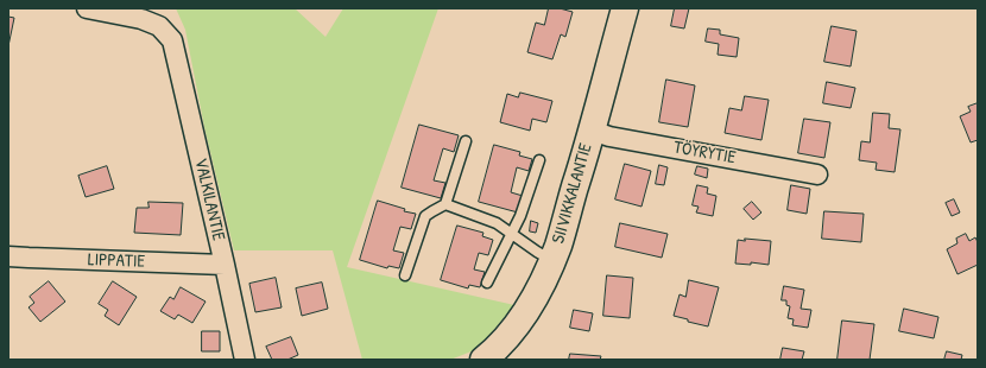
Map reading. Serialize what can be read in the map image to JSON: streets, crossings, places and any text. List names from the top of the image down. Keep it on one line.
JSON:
{"streets":{"main road":["SIIVIKKALANTIE"],"street":["TÖYRYTIE","VALKILANTIE","LIPPATIE"]},"crossings":[["TÖYRYTIE","SIIVIKKALANTIE"],["VALKILANTIE","LIPPATIE"]]}
